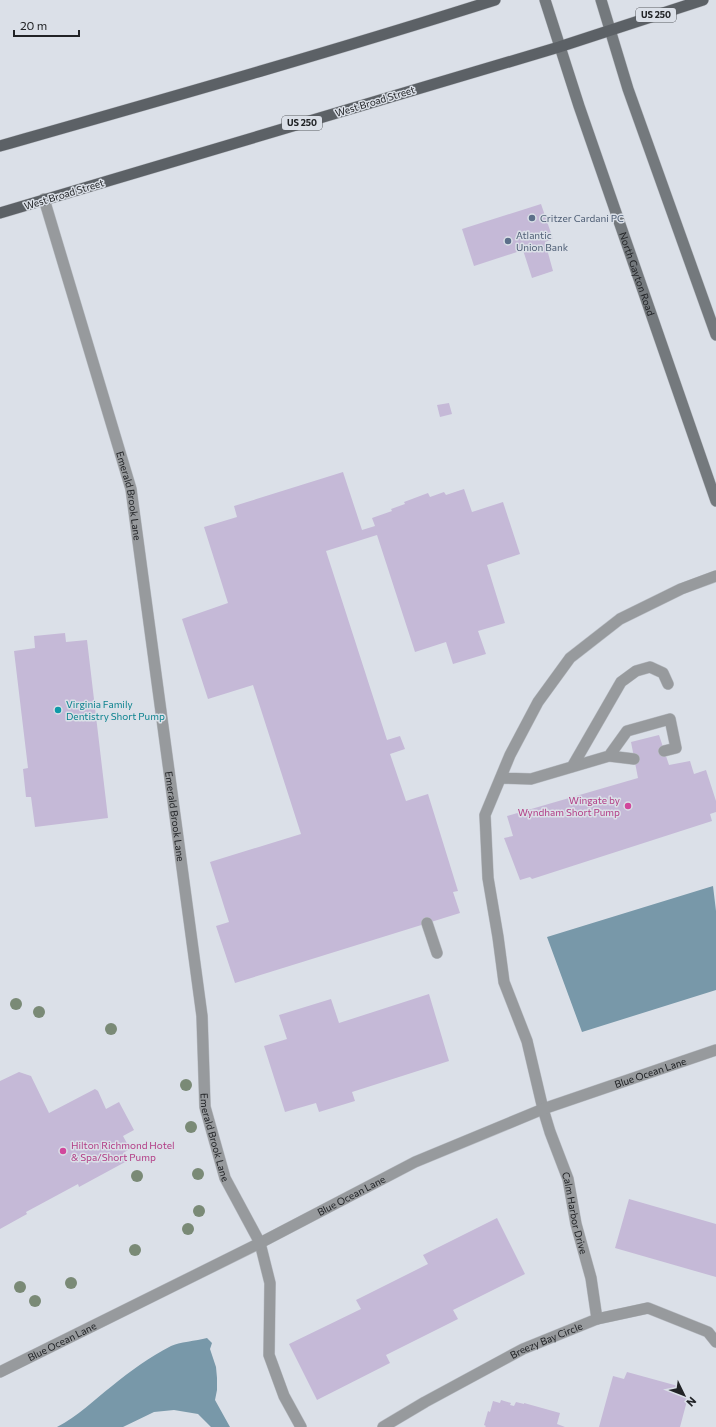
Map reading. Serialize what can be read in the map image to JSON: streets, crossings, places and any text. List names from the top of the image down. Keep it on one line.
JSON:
{"streets":{"main road":["US 250","West Broad Street","North Gayton Road"],"street":["Emerald Brook Lane","Blue Ocean Lane","Calm Harbor Drive","Breezy Bay Circle"]},"crossings":[["West Broad Street","North Gayton Road"],["West Broad Street","Emerald Brook Lane"],["Emerald Brook Lane","Blue Ocean Lane"],["Blue Ocean Lane","Calm Harbor Drive"],["Calm Harbor Drive","Breezy Bay Circle"]],"places":["Critzer Cardani PC","Atlantic Union Bank","Virginia Family Dentistry Short Pump","Wingate by Wyndham Short Pump","Hilton Richmond Hotel & Spa/Short Pump"],"scale_bar":"20 m","north":"bottom right"}
